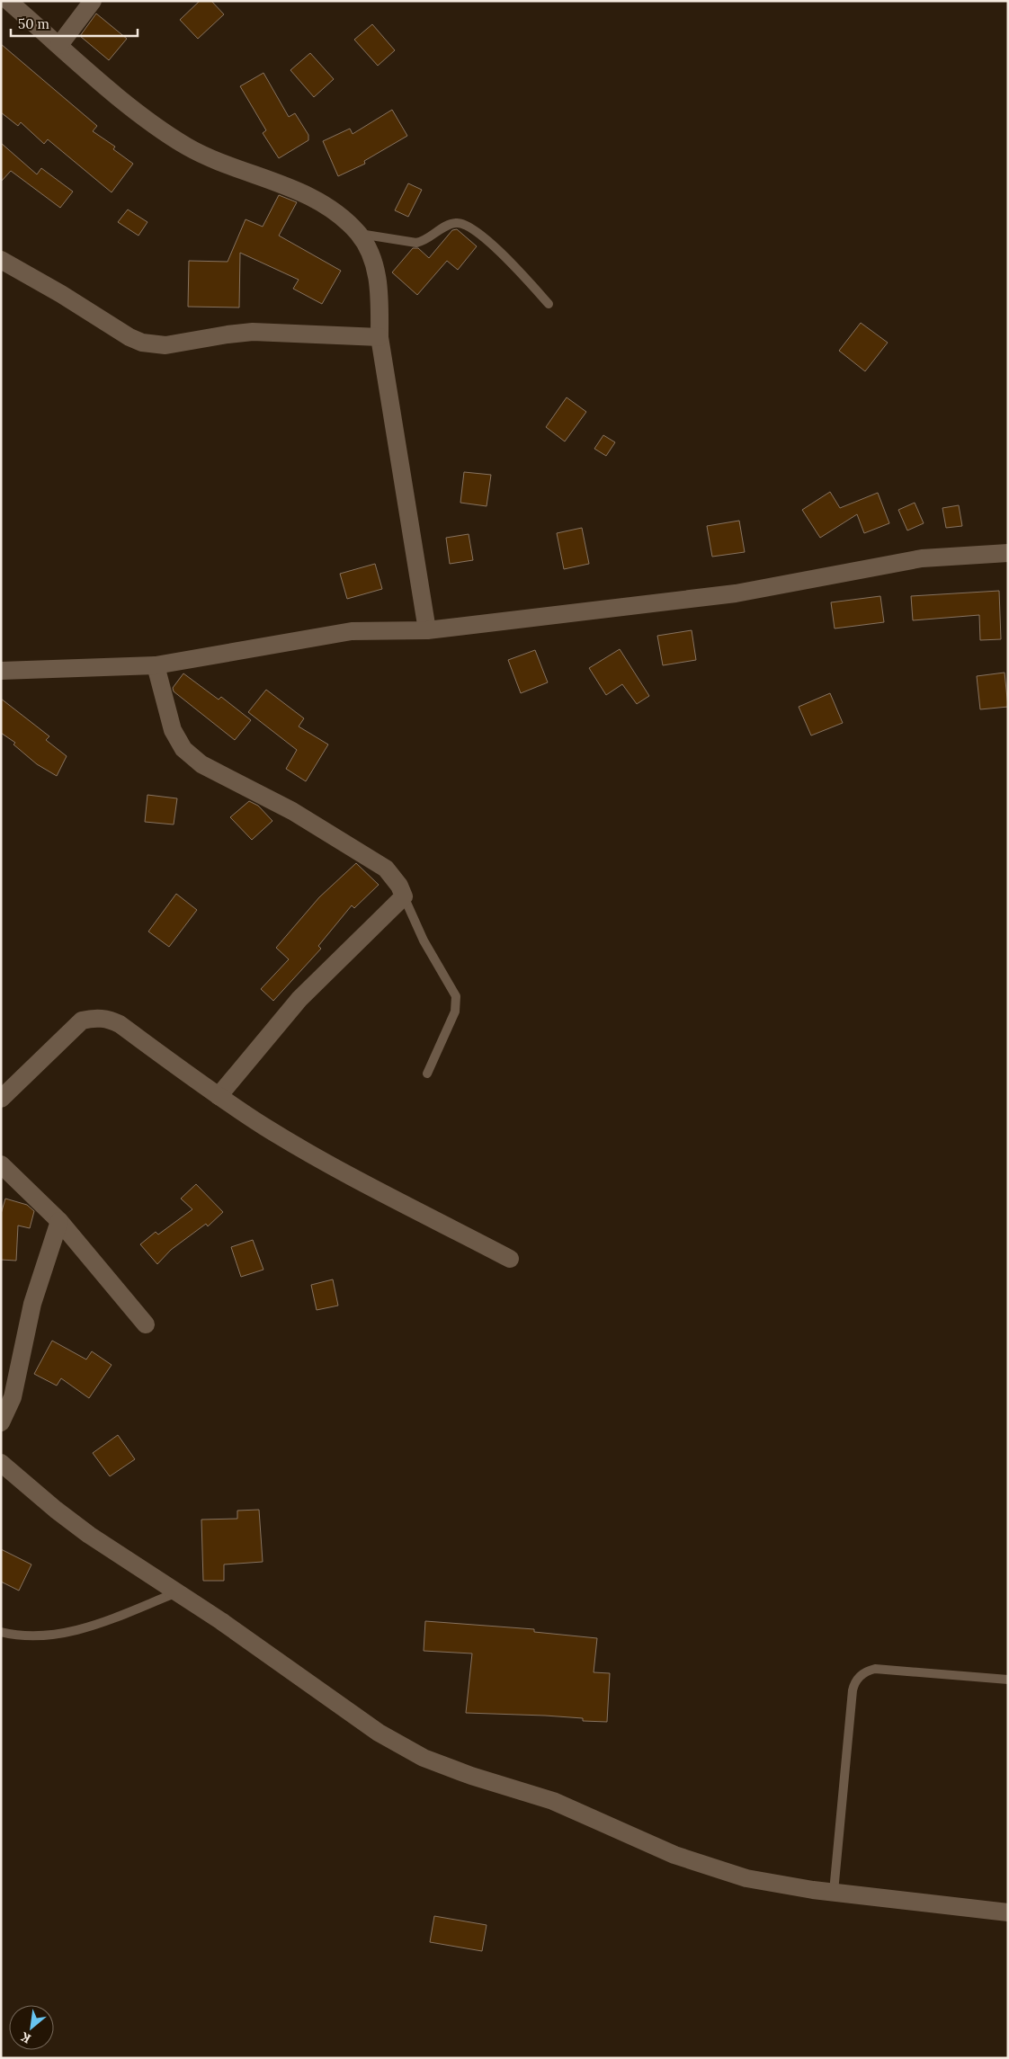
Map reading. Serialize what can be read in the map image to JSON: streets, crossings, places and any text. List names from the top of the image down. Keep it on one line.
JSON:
{"scale_bar":"50 m","north":"bottom left"}
